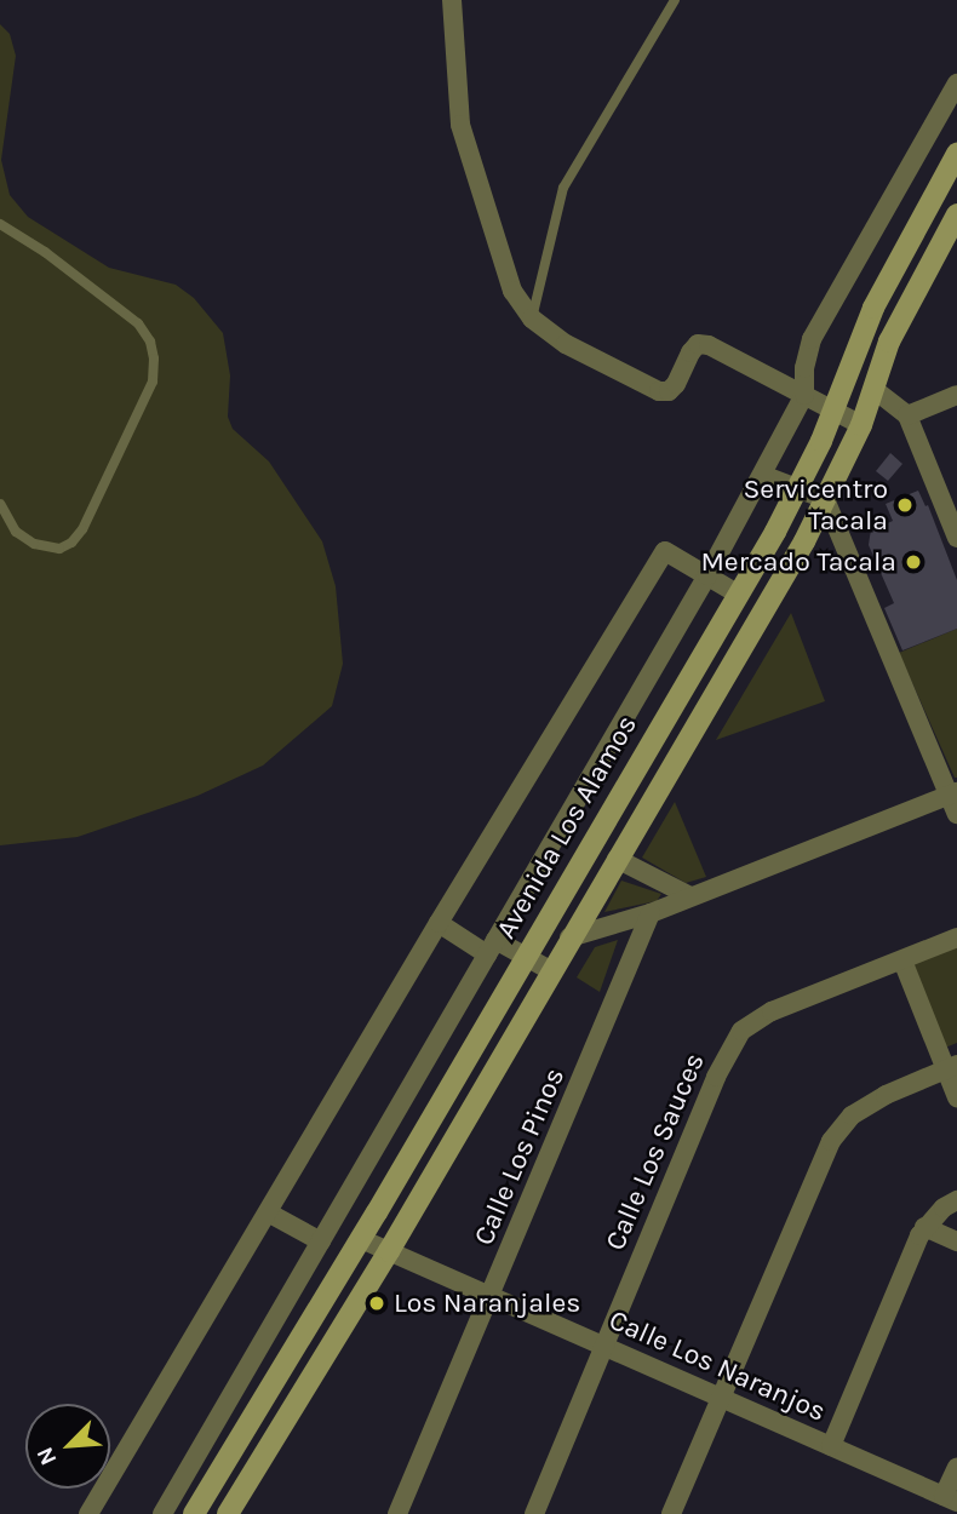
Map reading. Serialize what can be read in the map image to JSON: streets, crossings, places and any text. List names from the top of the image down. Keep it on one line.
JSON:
{"streets":{"main road":["Avenida Los Alamos"],"street":["Calle Los Sauces","Calle Los Pinos","Calle Los Naranjos"]},"crossings":[["Avenida Los Alamos","Calle Los Naranjos"],["Calle Los Sauces","Calle Los Naranjos"],["Calle Los Pinos","Calle Los Naranjos"]],"places":["Servicentro Tacala","Mercado Tacala","Los Naranjales"],"north":"bottom left"}
